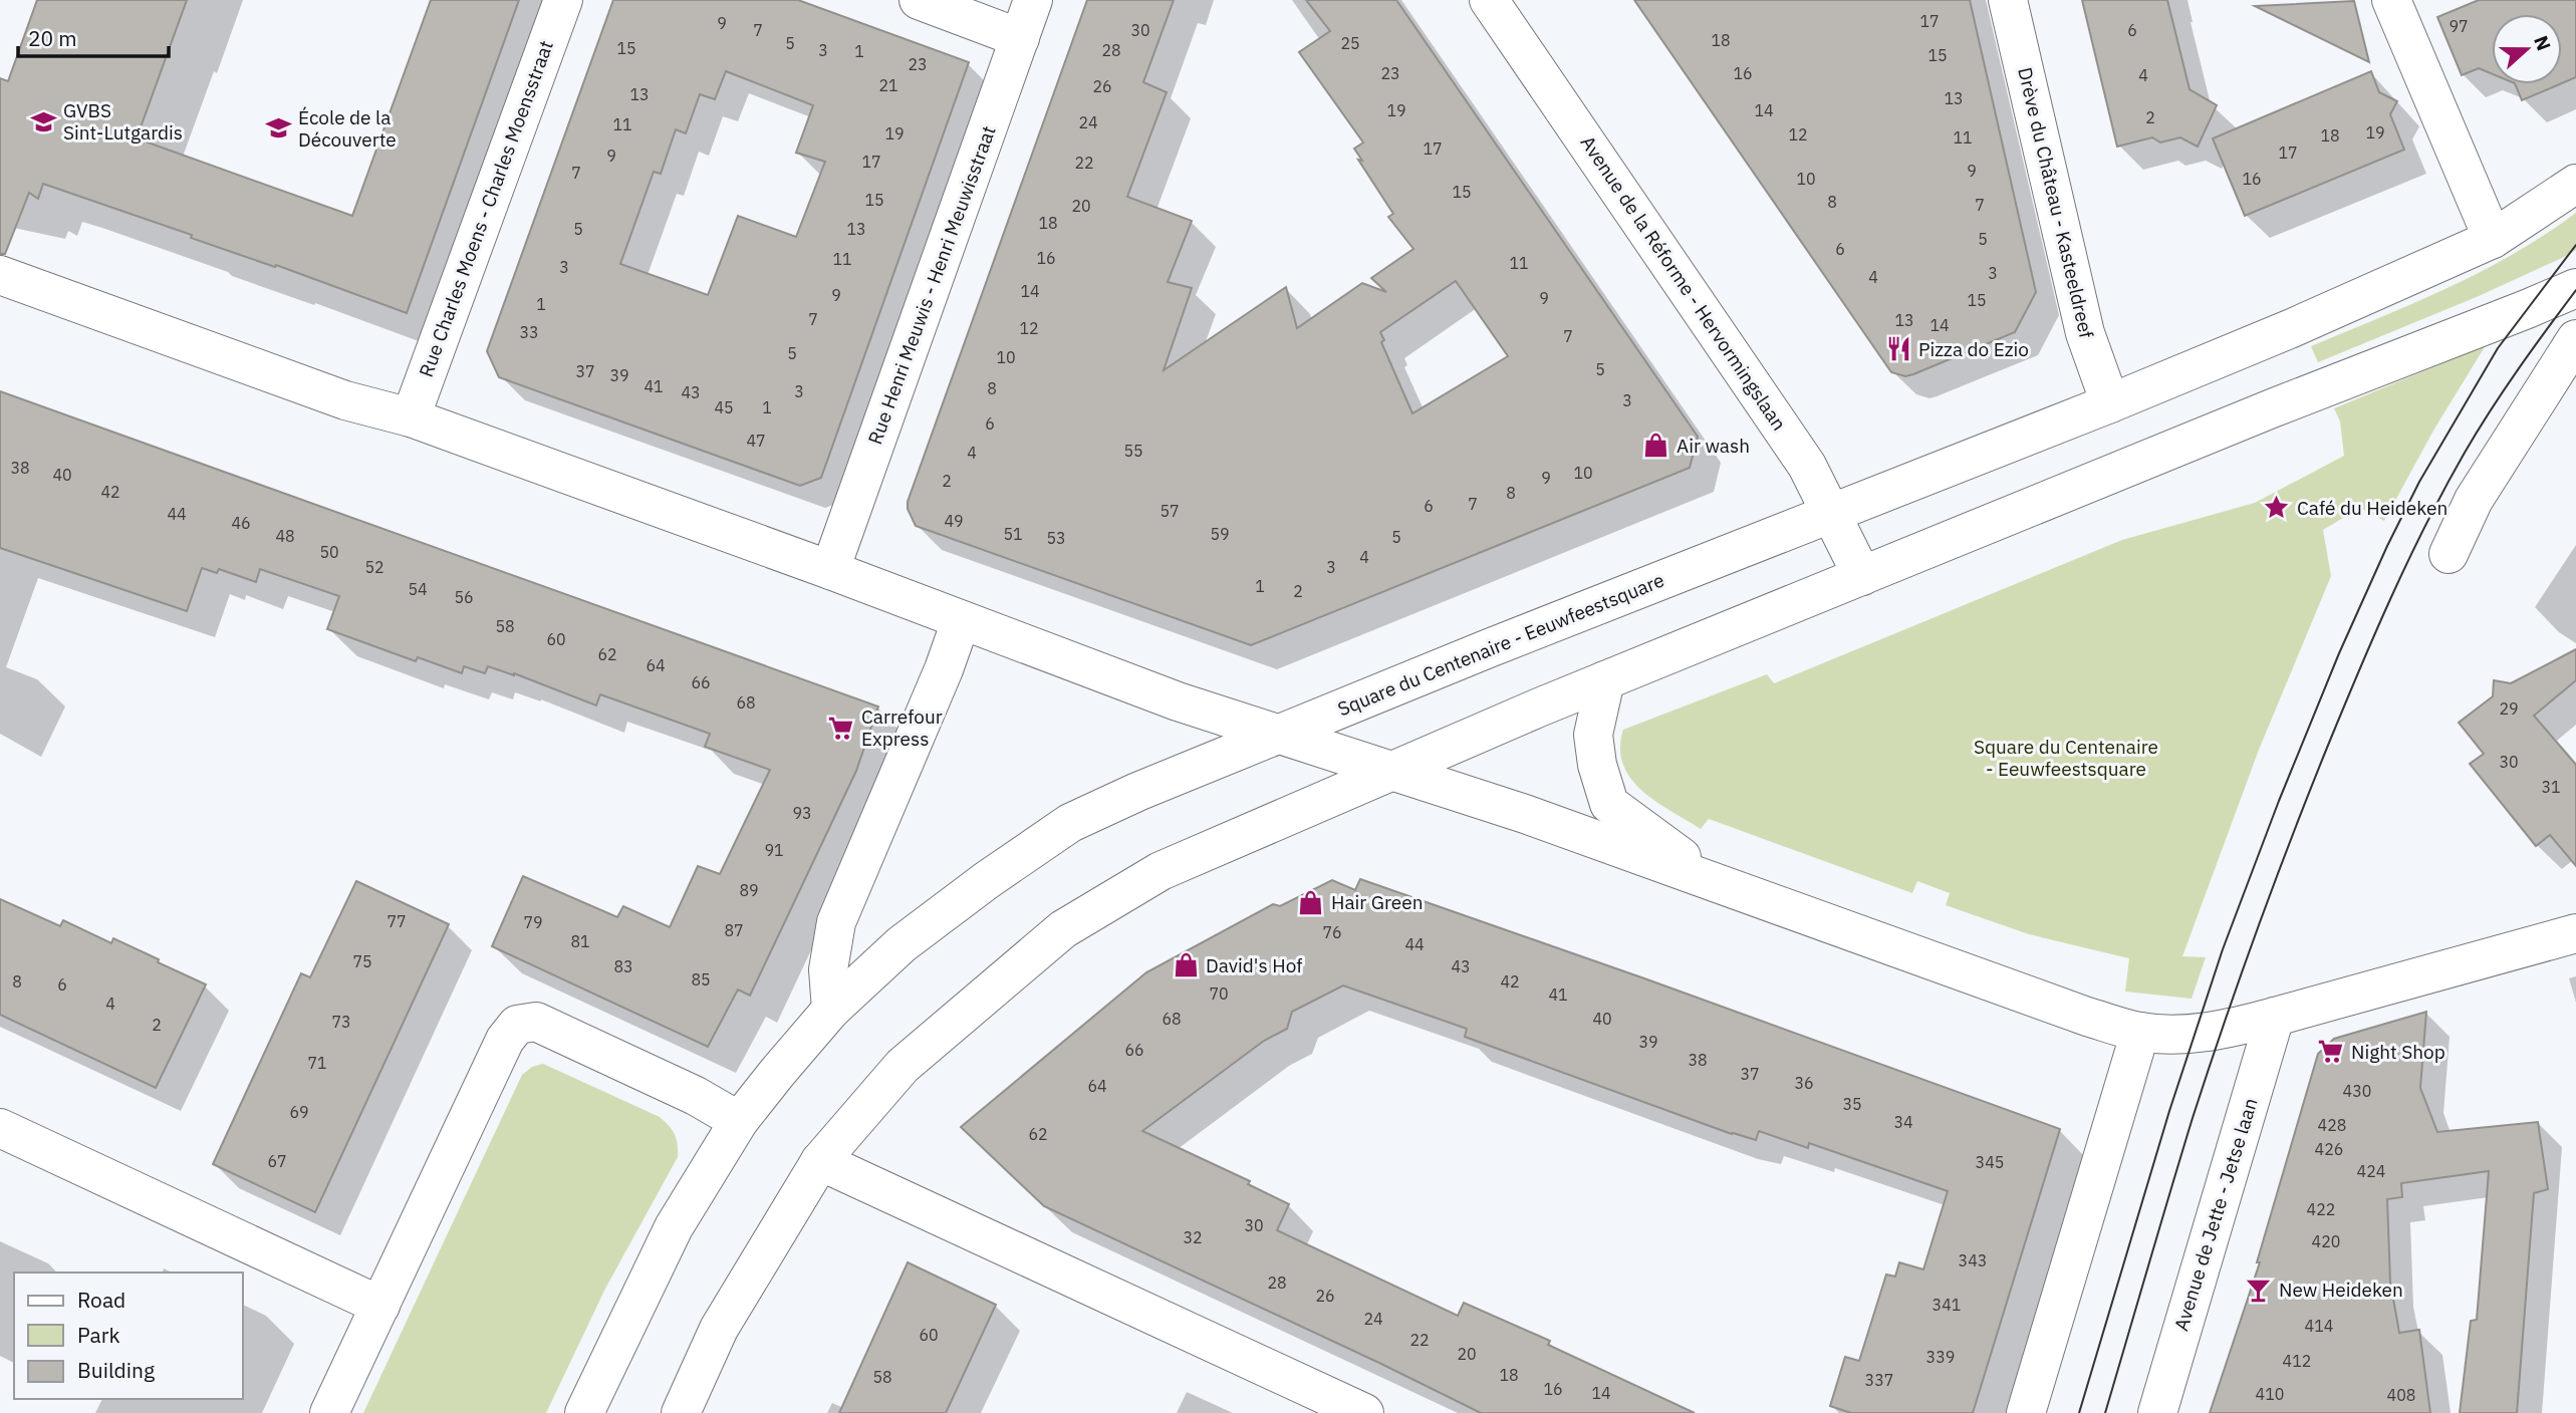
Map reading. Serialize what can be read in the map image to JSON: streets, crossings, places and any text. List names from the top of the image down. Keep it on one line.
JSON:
{"streets":{"street":["Drève du Château - Kasteeldreef","Rue Charles Moens - Charles Moensstraat","Avenue de la Réforme - Hervormingslaan","Rue Henri Meuwis - Henri Meuwisstraat","Square du Centenaire - Eeuwfeestsquare","Avenue de Jette - Jetse laan"]},"crossings":[["Drève du Château - Kasteeldreef","Square du Centenaire - Eeuwfeestsquare"],["Avenue de la Réforme - Hervormingslaan","Square du Centenaire - Eeuwfeestsquare"]],"parks":["Square du Centenaire - Eeuwfeestsquare"],"places":{"school or university":["GVBS Sint-Lutgardis","École de la Découverte"],"restaurant":["Pizza do Ezio"],"shop":["Air wash","Hair Green","David's Hof"],"place":["Café du Heideken"],"supermarket":["Carrefour Express","Night Shop"],"bar":["New Heideken"]},"house_numbers":["17","9","97","7","30","6","18","5","25","15","3","28","1","15","23","23","16","4","21","26","13","13","19","14","2","24","11","19","19","12","18","11","17","17","9","17","22","9","7","10","16","15","15","8","7","20","18","5","13","5","6","16","11","11","3","3","4","14","9","9","15","1","7","13","14","12","33","7","5","10","5","37","39","41","8","3","43","3","45","1","6","47","55","4","38","10","40","9","2","42","8","7","6","57","44","49","46","51","59","48","5","53","50","4","52","3","1","54","2","56","58","60","62","64","66","68","29","30","31","93","91","89","77","79","87","76","81","44","75","83","43","85","8","42","6","70","41","4","68","40","73","2","39","66","38","71","37","36","64","430","35","69","34","428","62","426","67","345","424","422","30","32","420","343","28","26","341","24","414","60","22","20","339","412","18","58","337","16","14","410","408"],"legend":["Road","Park","Building"],"scale_bar":"20 m","north":"right"}
